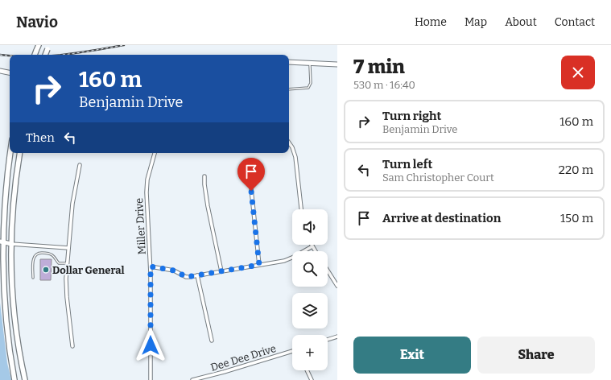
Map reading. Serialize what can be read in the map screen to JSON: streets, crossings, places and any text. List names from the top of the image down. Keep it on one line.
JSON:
{"streets":{"street":["Miller Drive","Dee Dee Drive"]},"places":["Dollar General"],"page":{"header":"Navio","nav":["Home","Map","About","Contact"],"heading":["7 min","530 m · 16:40"],"turn":["160 m","Benjamin Drive"],"list":[{"name":"Turn right","note":"Benjamin Drive","value":"160 m"},{"name":"Turn left","note":"Sam Christopher Court","value":"220 m"},{"name":"Arrive at destination","value":"150 m"}],"then":"Then","map_buttons":"+","buttons":["Exit","Share"]}}
